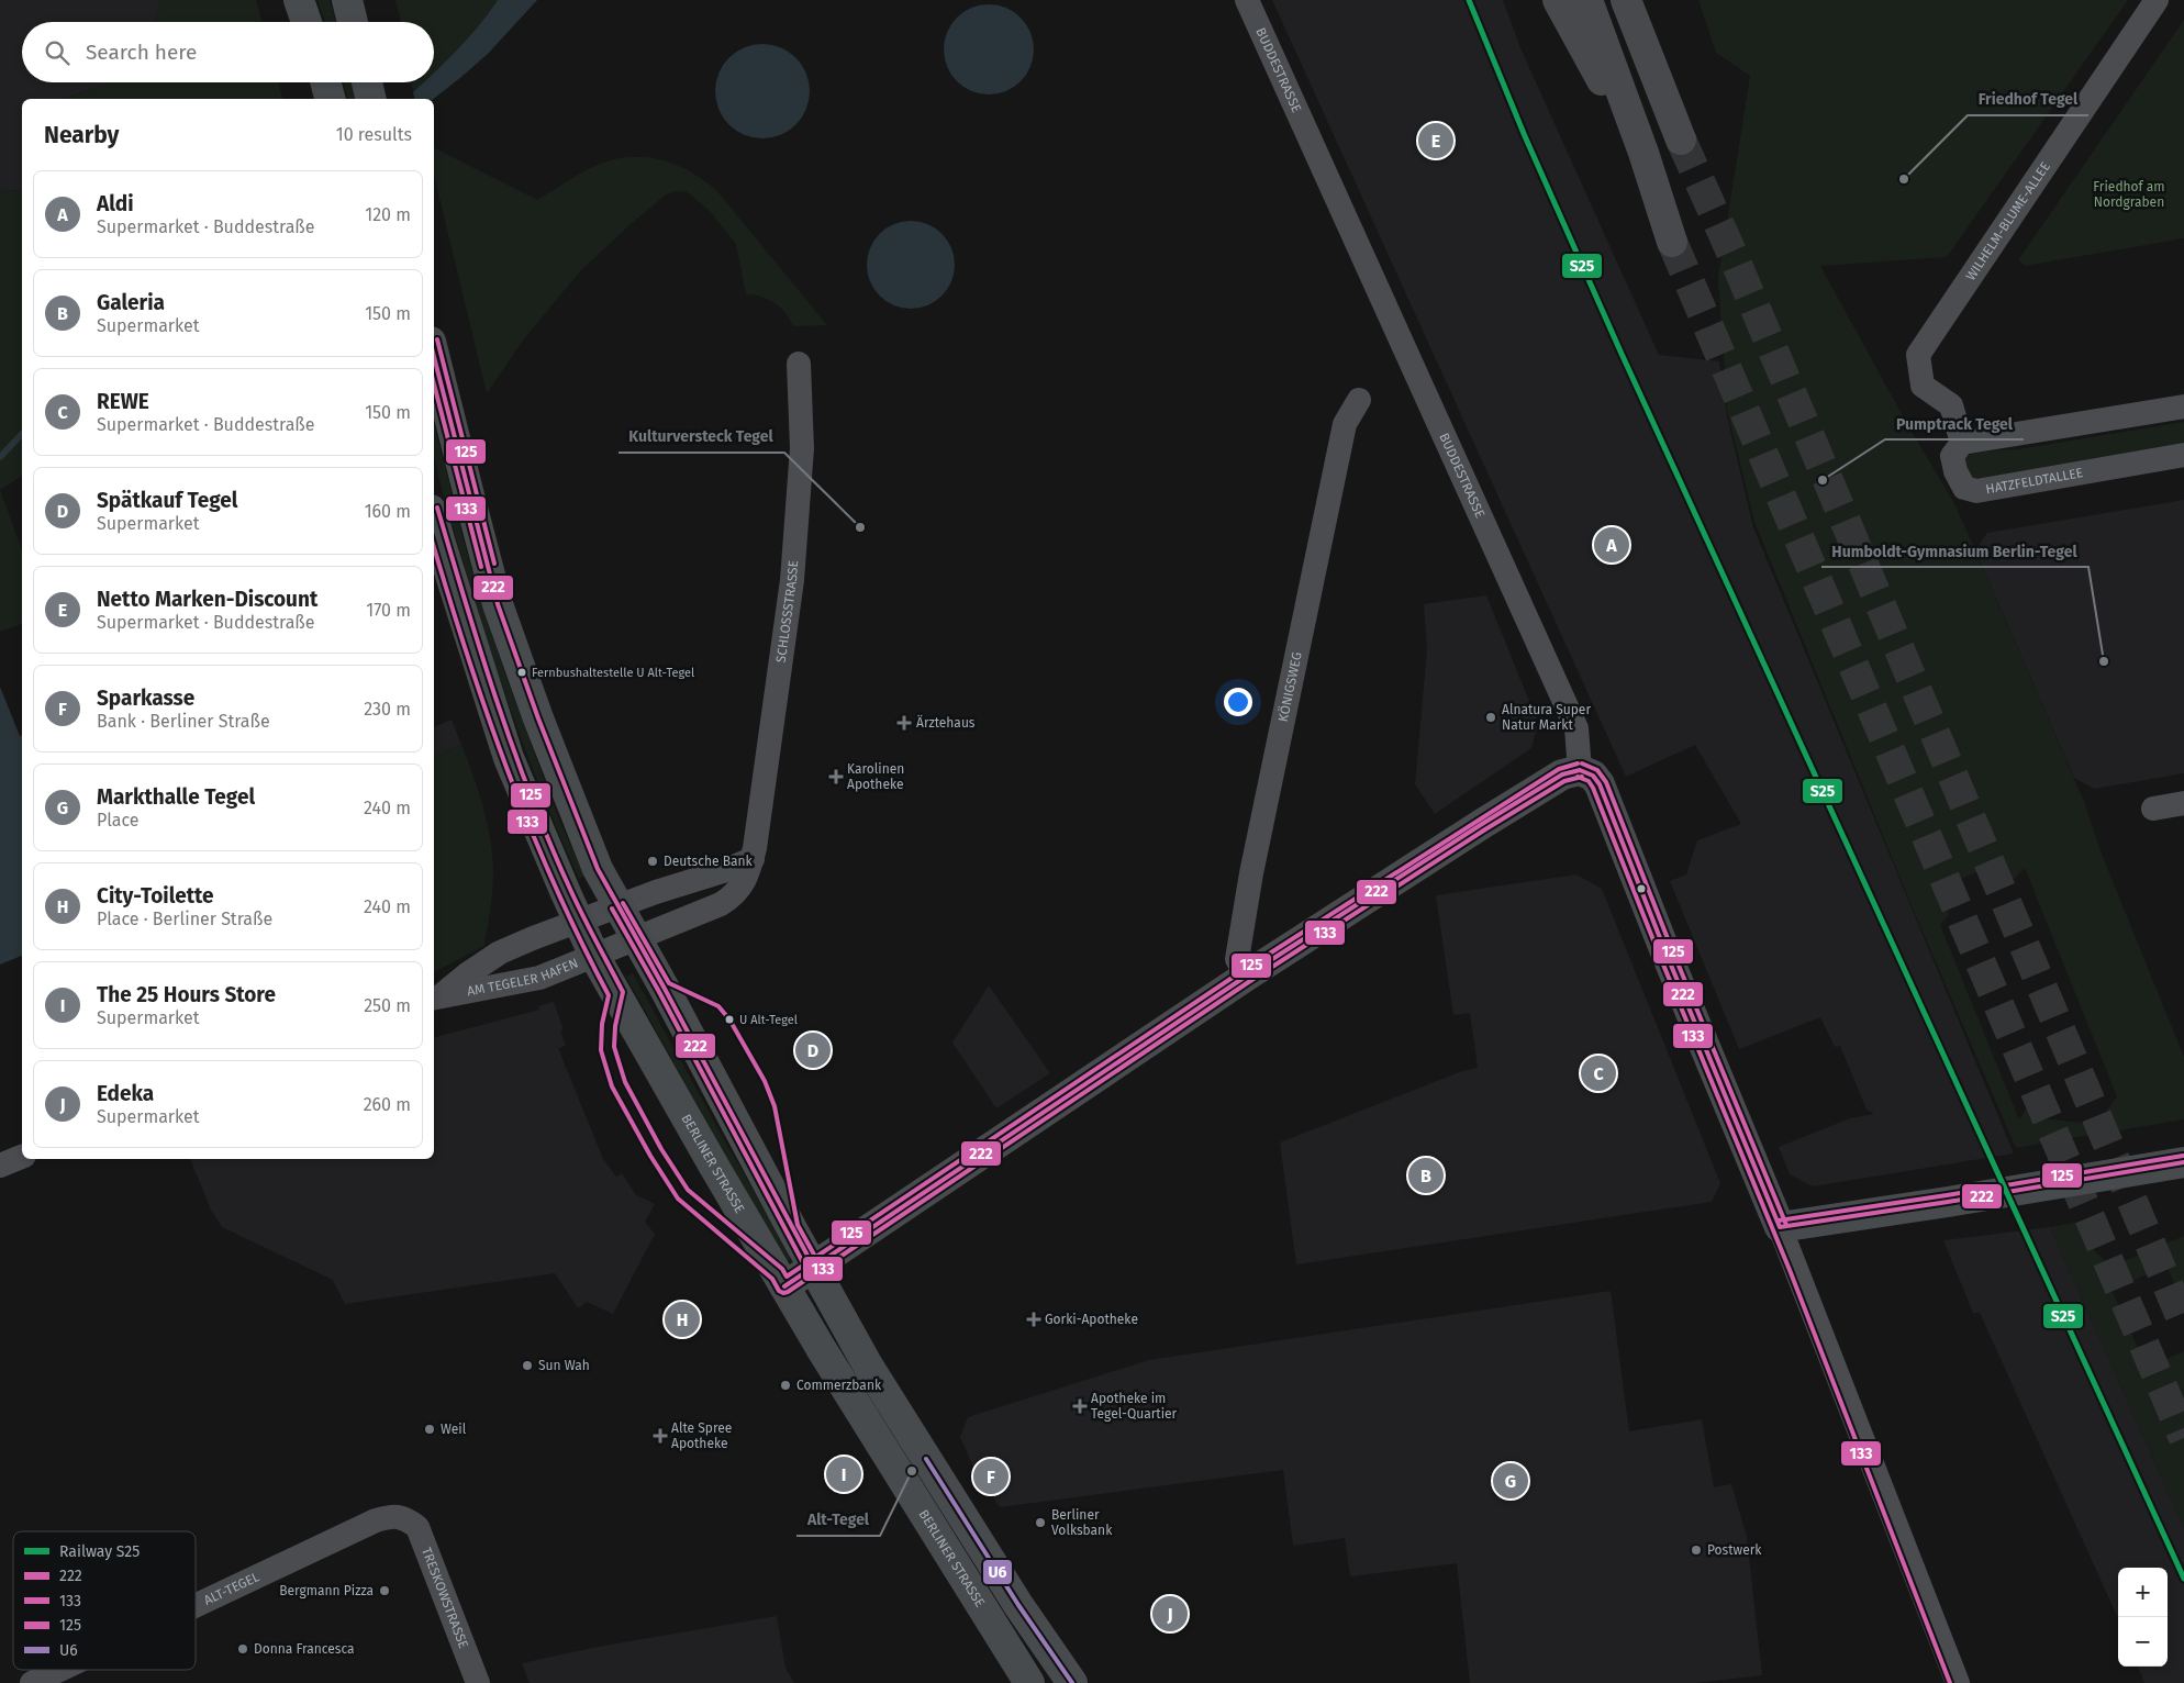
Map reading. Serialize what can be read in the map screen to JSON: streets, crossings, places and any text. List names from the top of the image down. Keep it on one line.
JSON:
{"streets":{"main road":["BERLINER STRASSE"],"street":["BUDDESTRASSE","WILHELM-BLUME-ALLEE","HATZFELDTALLEE","SCHLOSSSTRASSE","KÖNIGSWEG","AM TEGELER HAFEN","ALT-TEGEL","TRESKOWSTRASSE"]},"crossings":[["WILHELM-BLUME-ALLEE","HATZFELDTALLEE"],["SCHLOSSSTRASSE","AM TEGELER HAFEN"],["AM TEGELER HAFEN","BERLINER STRASSE"],["ALT-TEGEL","TRESKOWSTRASSE"]],"parks":["Friedhof am Nordgraben"],"places":{"other":["Friedhof Tegel","Pumptrack Tegel","Kulturversteck Tegel","Humboldt-Gymnasium Berlin-Tegel","Fernbushaltestelle U Alt-Tegel","Alnatura Super Natur Markt","Deutsche Bank","U Alt-Tegel","Sun Wah","Commerzbank","Weil","Alt-Tegel","Berliner Volksbank","Postwerk","Bergmann Pizza","Donna Francesca"],"health":["Ärztehaus","Karolinen Apotheke","Gorki-Apotheke","Apotheke im Tegel-Quartier","Alte Spree Apotheke"]},"lines":["rail line S25","transit line 125","transit line 222","transit line 133","transit line U6"],"legend":["Railway S25","222","133","125","U6"],"page":{"search":"Search here","heading":["Nearby","10 results"],"pins":["E","A","D","C","B","H","I","F","G","J"],"list":[{"mark":"A","name":"Aldi","note":"Supermarket · Buddestraße","value":"120 m"},{"mark":"B","name":"Galeria","note":"Supermarket","value":"150 m"},{"mark":"C","name":"REWE","note":"Supermarket · Buddestraße","value":"150 m"},{"mark":"D","name":"Spätkauf Tegel","note":"Supermarket","value":"160 m"},{"mark":"E","name":"Netto Marken-Discount","note":"Supermarket · Buddestraße","value":"170 m"},{"mark":"F","name":"Sparkasse","note":"Bank · Berliner Straße","value":"230 m"},{"mark":"G","name":"Markthalle Tegel","note":"Place","value":"240 m"},{"mark":"H","name":"City-Toilette","note":"Place · Berliner Straße","value":"240 m"},{"mark":"I","name":"The 25 Hours Store","note":"Supermarket","value":"250 m"},{"mark":"J","name":"Edeka","note":"Supermarket","value":"260 m"}],"map_buttons":["+","−"]}}
